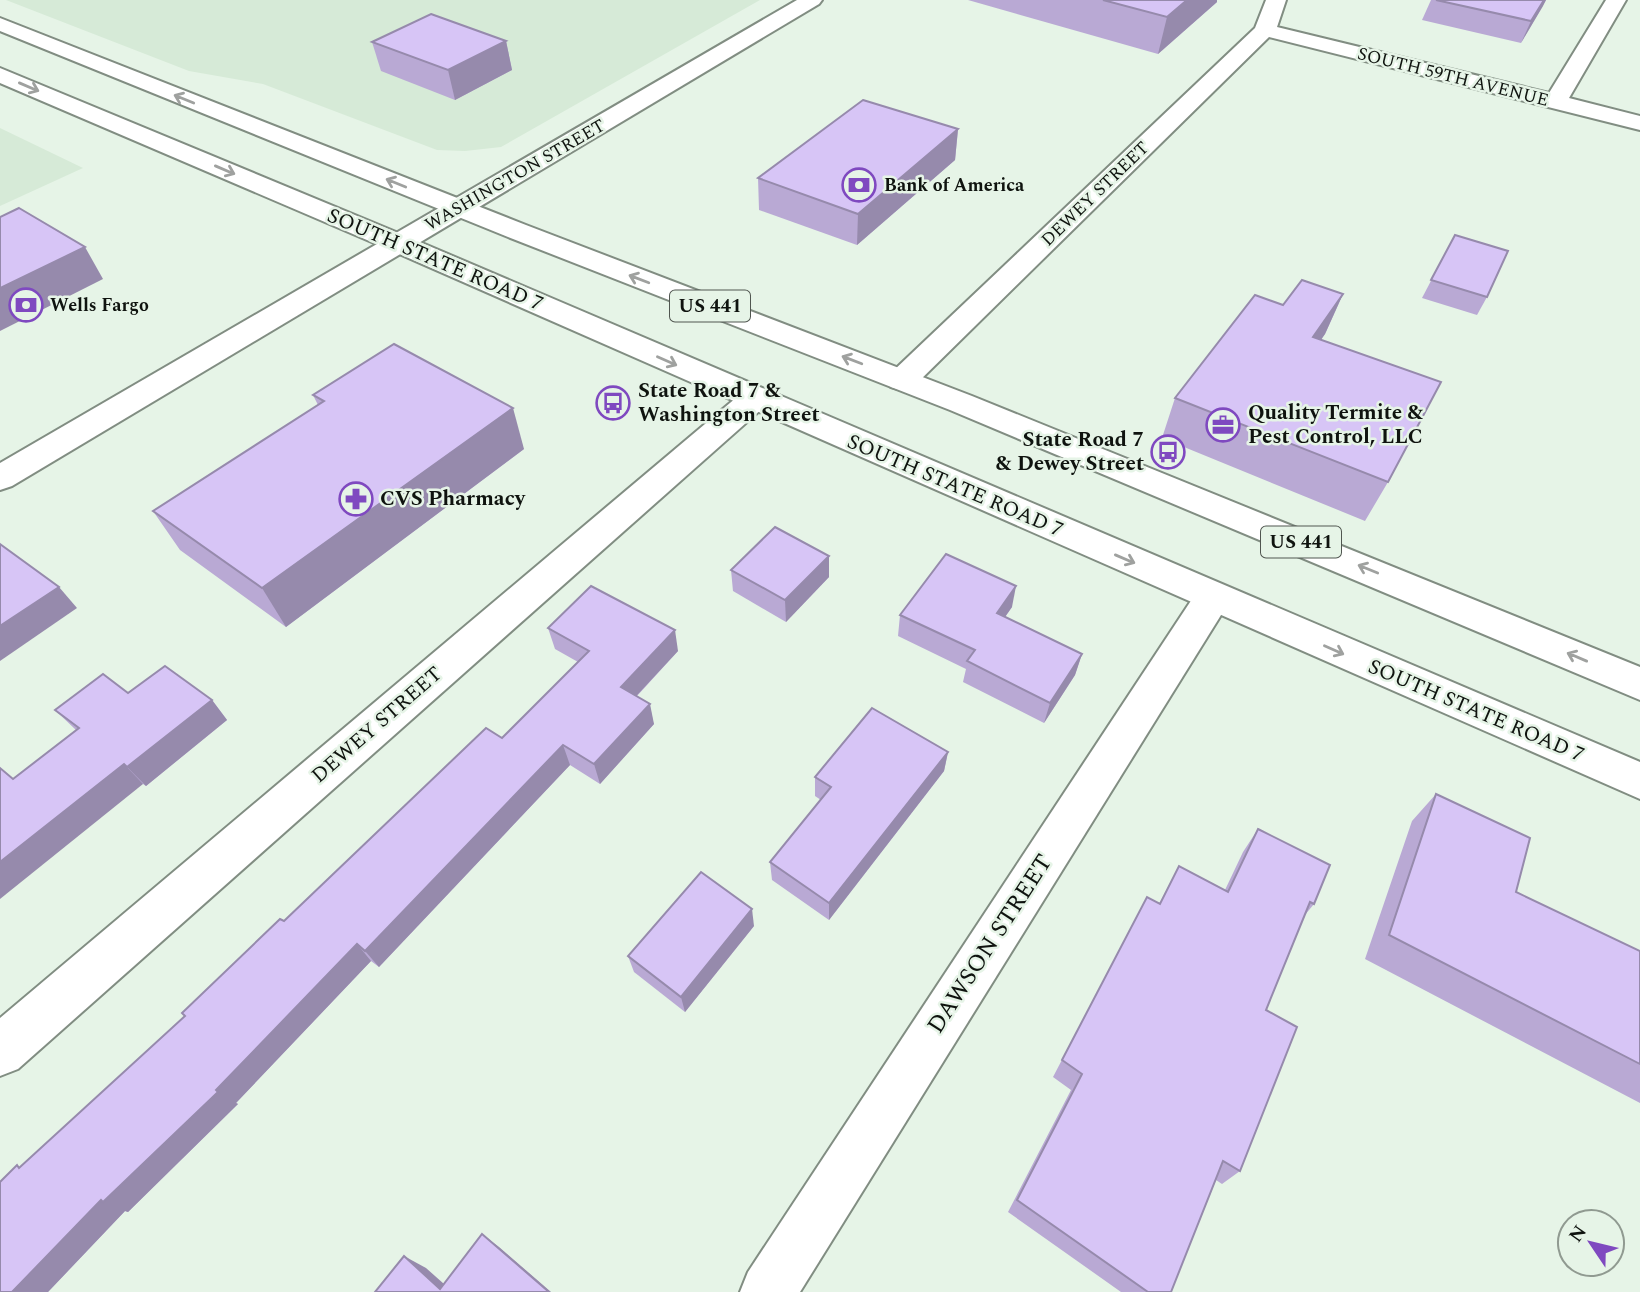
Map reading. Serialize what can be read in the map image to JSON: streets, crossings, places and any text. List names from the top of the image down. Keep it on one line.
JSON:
{"streets":{"street":["SOUTH 59TH AVENUE","WASHINGTON STREET","DEWEY STREET","SOUTH STATE ROAD 7","US 441","DAWSON STREET"]},"crossings":[["SOUTH 59TH AVENUE","DEWEY STREET"],["WASHINGTON STREET","SOUTH STATE ROAD 7"],["WASHINGTON STREET","US 441"],["DEWEY STREET","SOUTH STATE ROAD 7"],["DEWEY STREET","US 441"],["SOUTH STATE ROAD 7","DAWSON STREET"]],"places":{"bank":["Bank of America","Wells Fargo"],"bus stop":["State Road 7 & Washington Street","State Road 7 & Dewey Street"],"office":["Quality Termite & Pest Control, LLC"],"pharmacy":["CVS Pharmacy"]},"north":"top left"}
